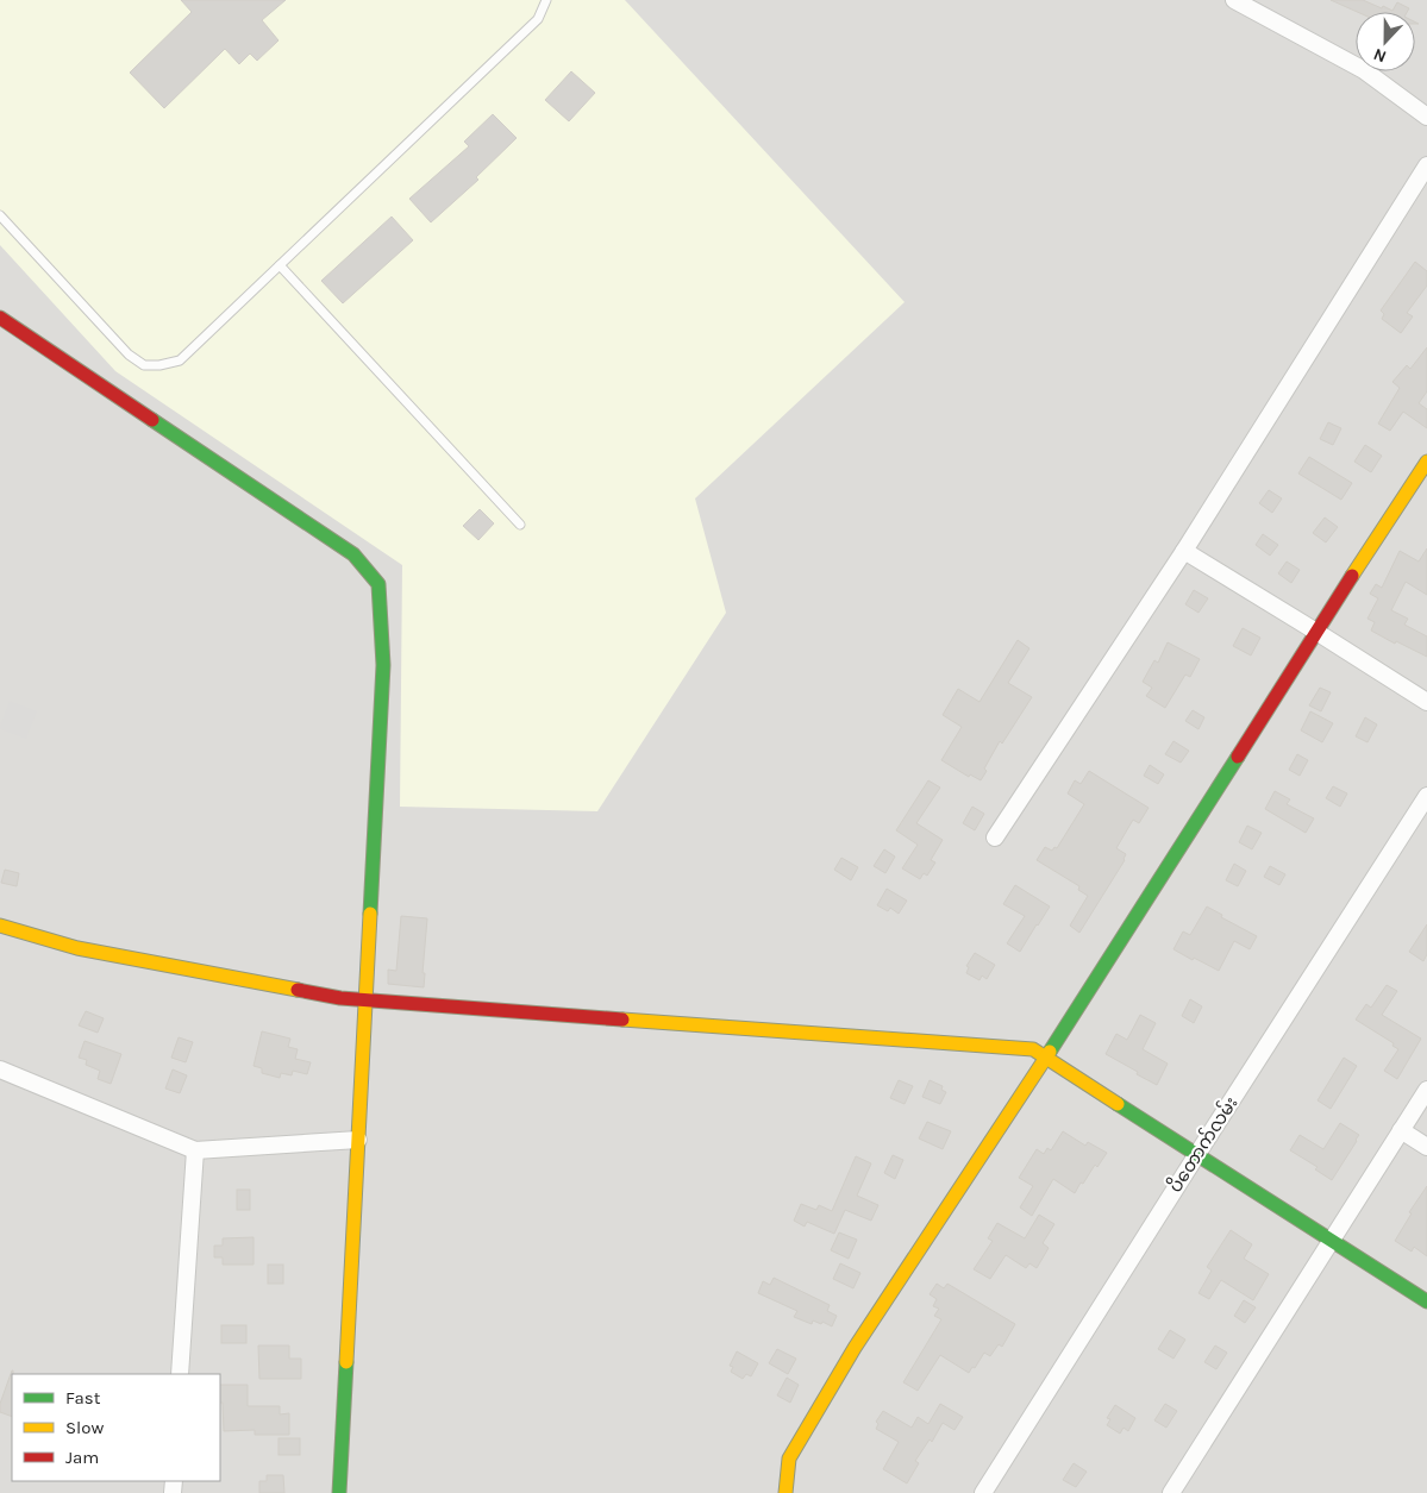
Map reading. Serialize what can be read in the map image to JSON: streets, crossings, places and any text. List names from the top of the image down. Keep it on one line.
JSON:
{"streets":{"street":["ပိတောက်လမ်း"]},"legend":["Fast","Slow","Jam"],"north":"bottom"}
